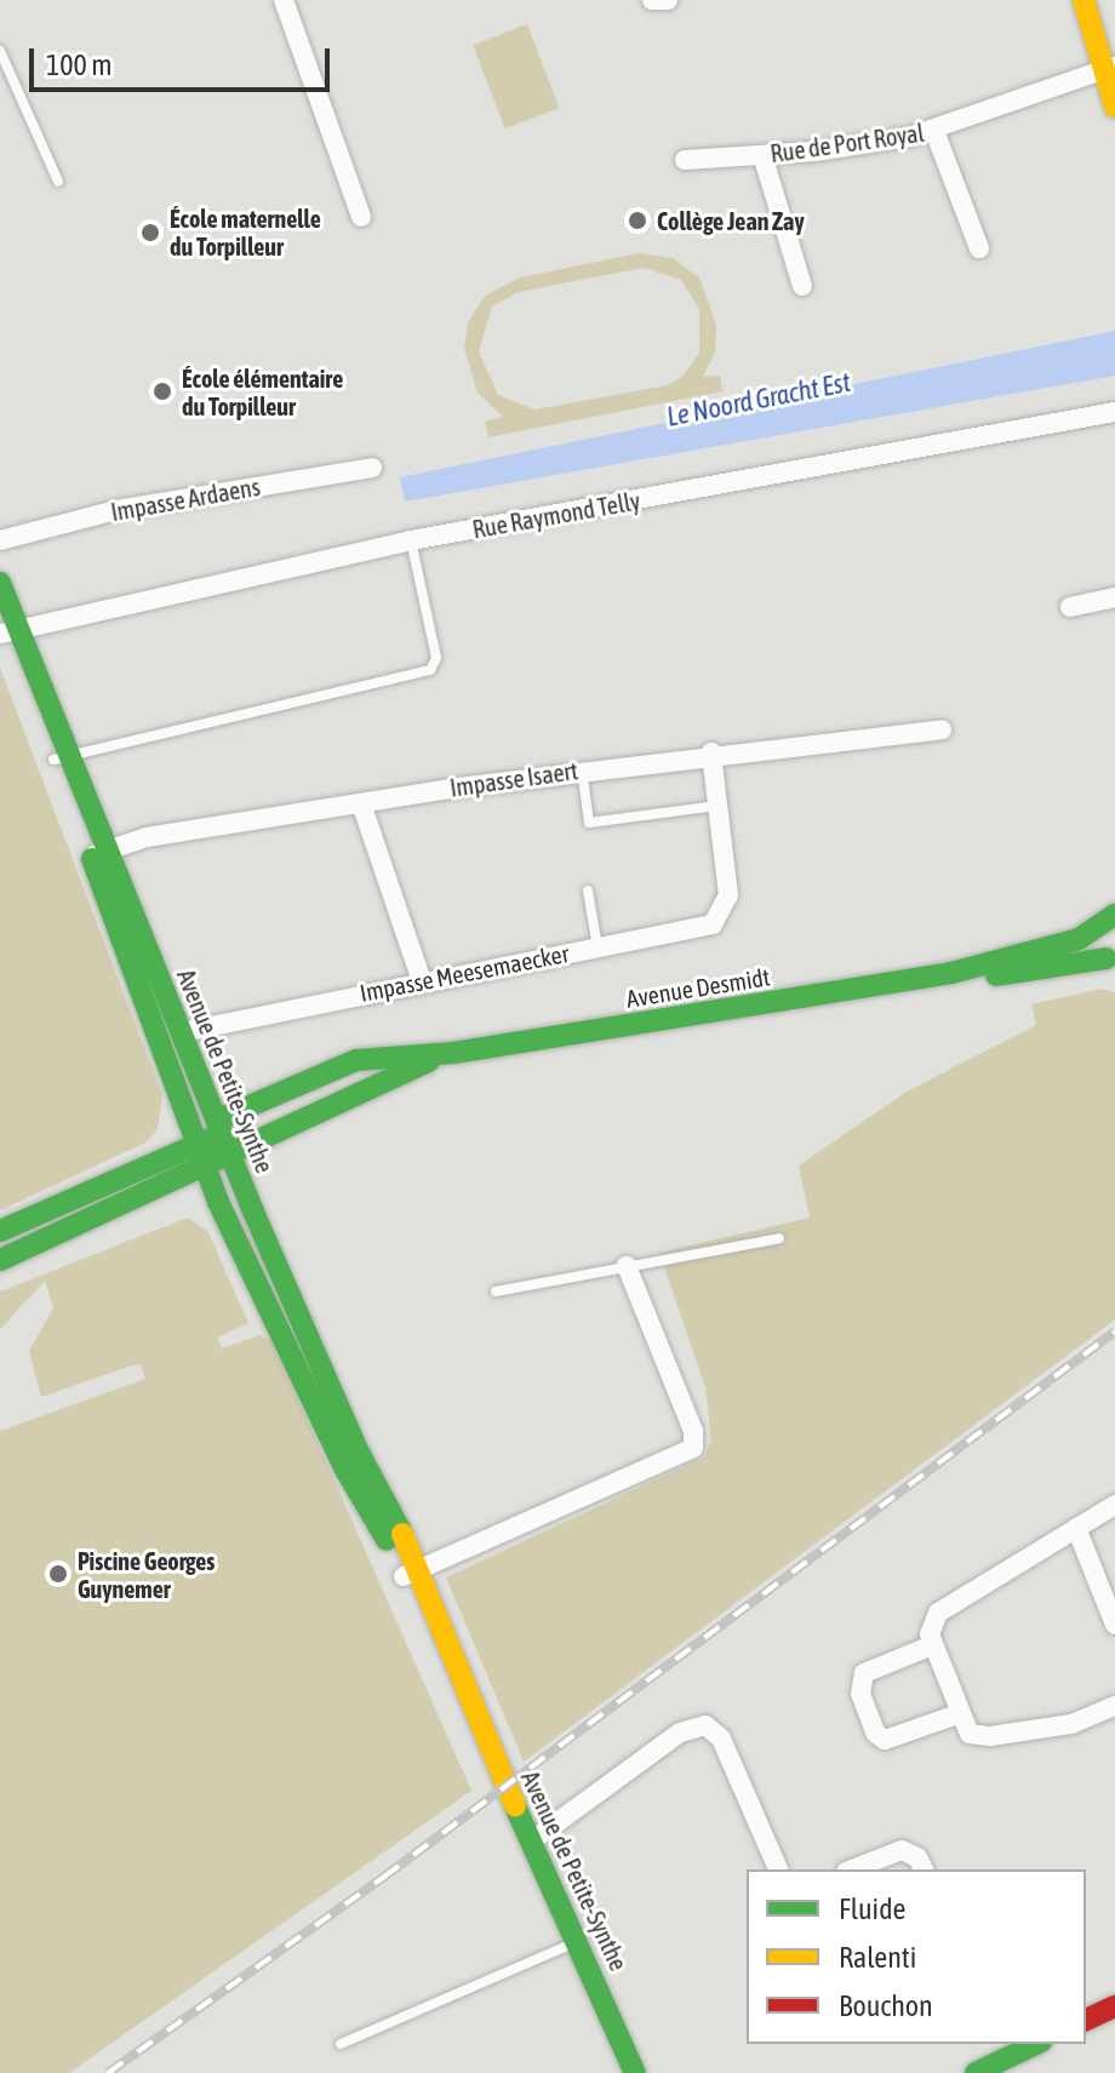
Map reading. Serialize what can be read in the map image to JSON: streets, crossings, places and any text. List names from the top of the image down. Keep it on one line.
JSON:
{"streets":{"main road":["Avenue Desmidt","Avenue de Petite-Synthe"],"street":["Rue de Port Royal","Impasse Ardaens","Rue Raymond Telly","Impasse Isaert","Impasse Meesemaecker"]},"crossings":[["Rue Raymond Telly","Avenue de Petite-Synthe"],["Impasse Isaert","Avenue de Petite-Synthe"],["Impasse Meesemaecker","Avenue de Petite-Synthe"],["Avenue Desmidt","Avenue de Petite-Synthe"]],"water":["Le Noord Gracht Est"],"places":["Collège Jean Zay","École maternelle du Torpilleur","École élémentaire du Torpilleur","Piscine Georges Guynemer"],"legend":["Fluide","Ralenti","Bouchon"],"scale_bar":"100 m"}
